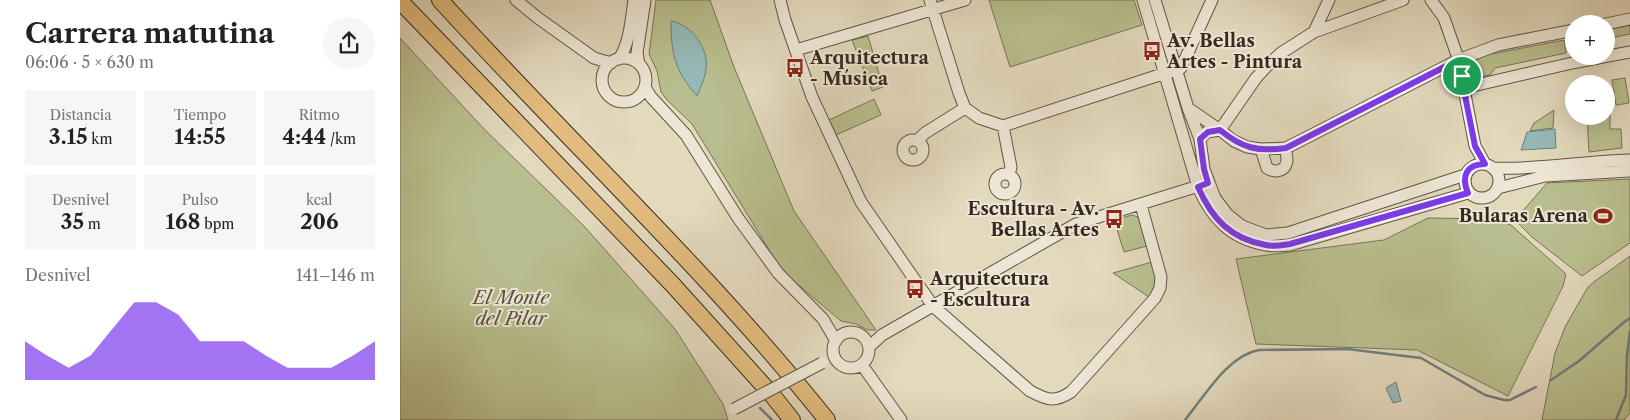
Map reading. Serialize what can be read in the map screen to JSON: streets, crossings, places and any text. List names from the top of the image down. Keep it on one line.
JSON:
{"parks":["El Monte del Pilar"],"places":{"bus stop":["Av. Bellas Artes - Pintura","Arquitectura - Música","Escultura - Av. Bellas Artes","Arquitectura - Escultura"],"sports":["Bularas Arena"]},"page":{"heading":["Carrera matutina","06:06 · 5 × 630 m"],"map_buttons":["+","−"],"stats":[["Distancia","3.15 km"],["Tiempo","14:55"],["Ritmo","4:44 /km"],["Desnivel","35 m"],["Pulso","168 bpm"],["kcal","206"]],"chart":["Desnivel","141–146 m"]}}
